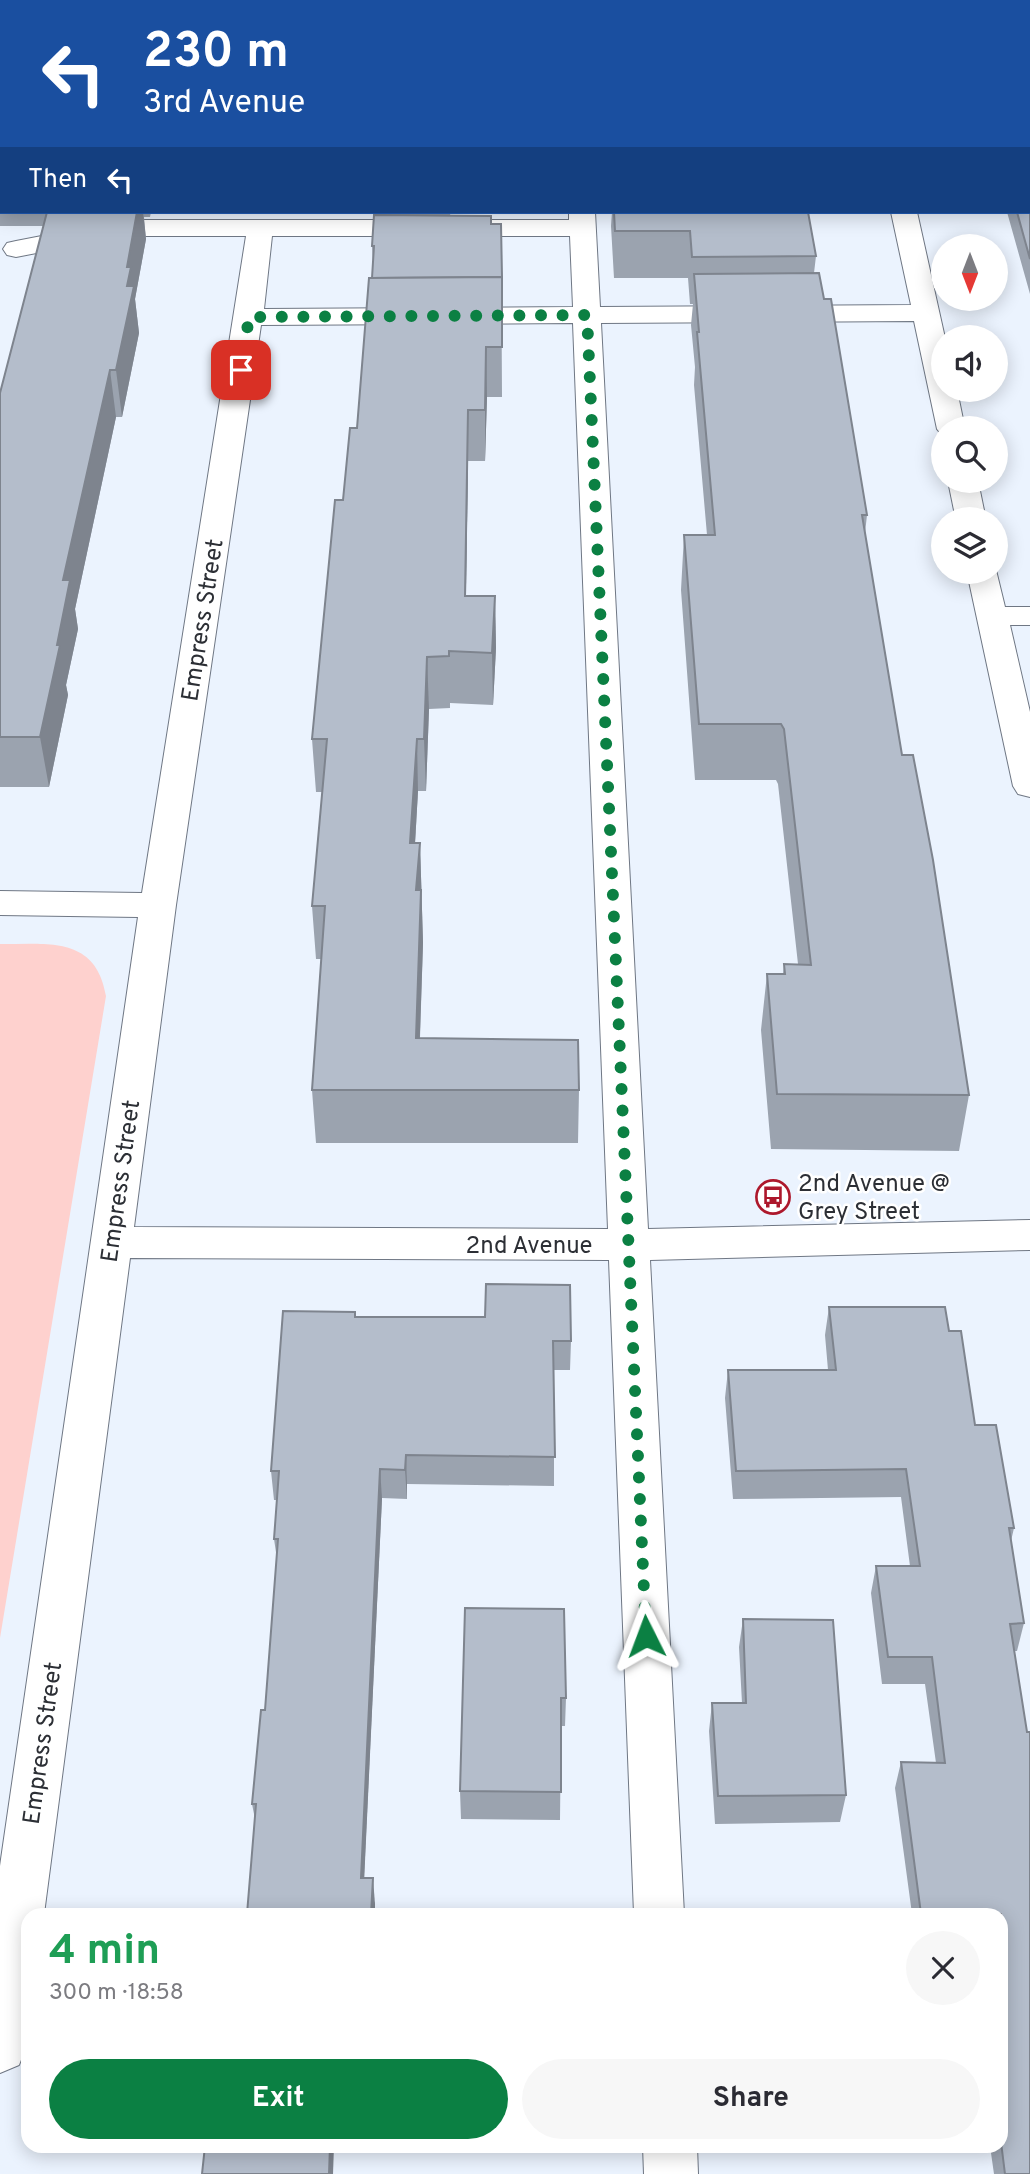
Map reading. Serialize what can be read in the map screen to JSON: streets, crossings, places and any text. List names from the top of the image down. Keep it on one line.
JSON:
{"streets":{"street":["Empress Street","2nd Avenue"]},"crossings":[["Empress Street","2nd Avenue"]],"places":{"bus stop":["2nd Avenue @ Grey Street"]},"north":"bottom","page":{"turn":["230 m","3rd Avenue"],"then":"Then","heading":["4 min","300 m · 18:58"],"buttons":["Exit","Share"]}}
